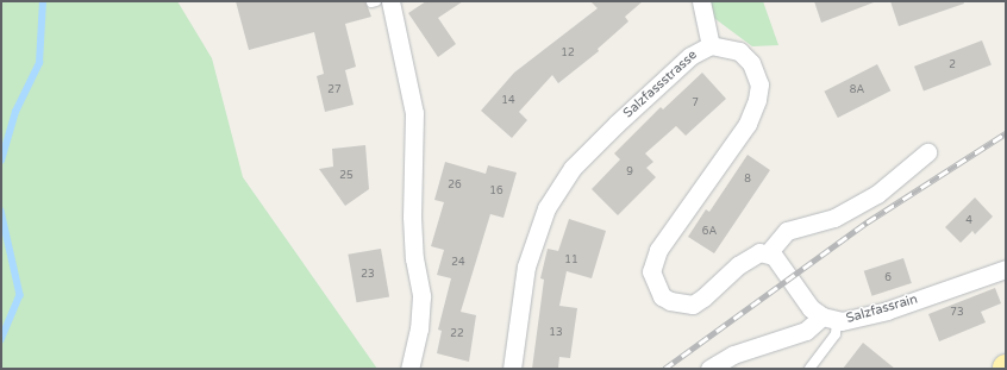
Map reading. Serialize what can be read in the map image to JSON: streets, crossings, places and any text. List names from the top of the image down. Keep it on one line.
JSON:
{"streets":{"street":["Salzfassstrasse","Salzfassrain"]},"house_numbers":["12","2","27","8A","14","7","9","25","8","26","16","4","6A","11","24","23","6","73","13","22"]}
